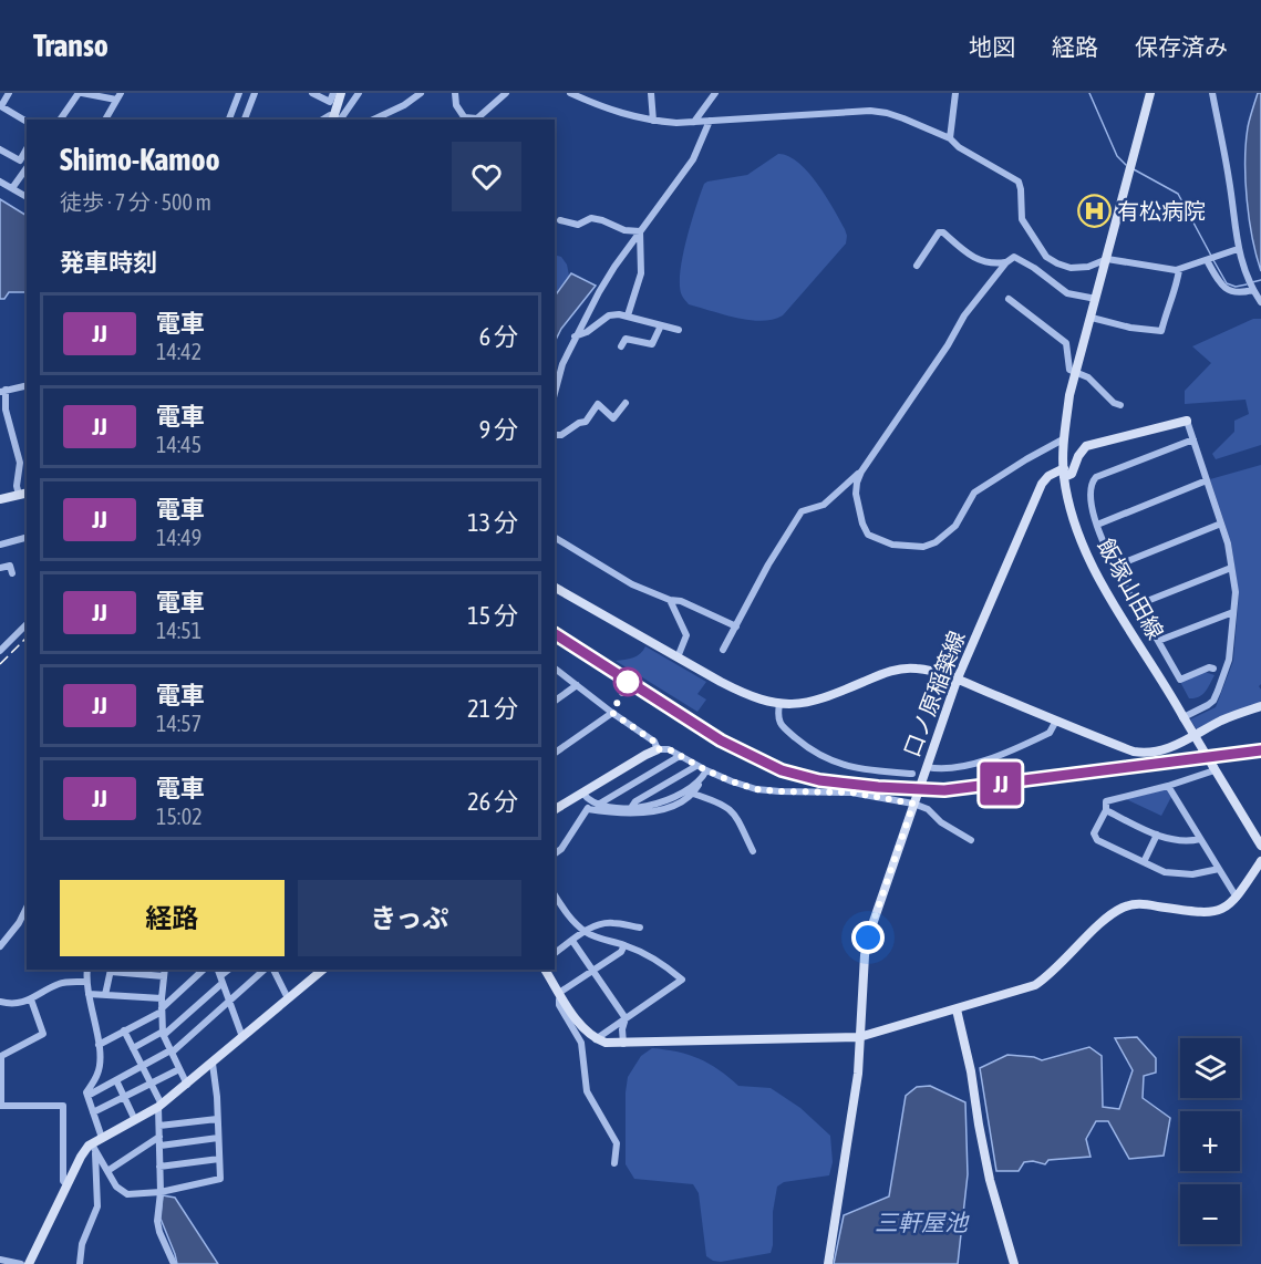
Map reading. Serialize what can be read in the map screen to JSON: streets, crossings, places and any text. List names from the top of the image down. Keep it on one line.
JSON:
{"streets":{"street":["飯塚山田線","口ノ原稲築線"]},"crossings":[["飯塚山田線","口ノ原稲築線"]],"water":["三軒屋池"],"places":{"hospital":["有松病院"]},"page":{"header":"Transo","nav":["地図","経路","保存済み"],"on_map":"JJ","heading":[["Shimo-Kamoo","徒歩 · 7 分 · 500 m"],"発車時刻"],"list":[{"mark":"JJ","name":"電車","note":"14:42","value":"6 分"},{"mark":"JJ","name":"電車","note":"14:45","value":"9 分"},{"mark":"JJ","name":"電車","note":"14:49","value":"13 分"},{"mark":"JJ","name":"電車","note":"14:51","value":"15 分"},{"mark":"JJ","name":"電車","note":"14:57","value":"21 分"},{"mark":"JJ","name":"電車","note":"15:02","value":"26 分"}],"buttons":["経路","きっぷ"],"map_buttons":["+","−"]}}
